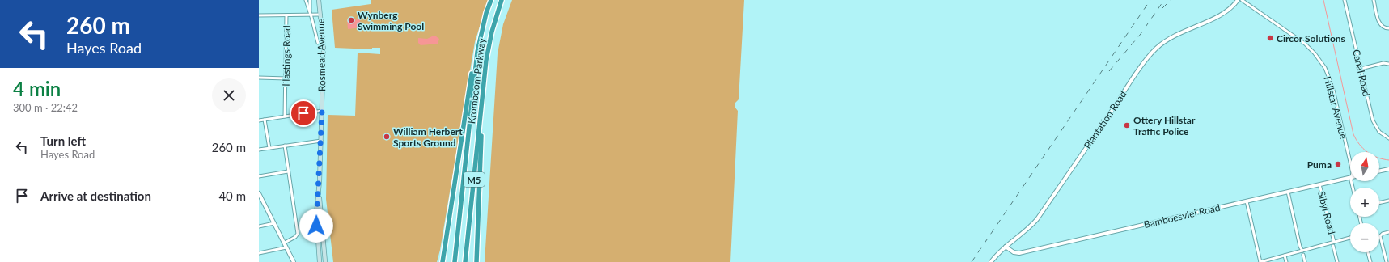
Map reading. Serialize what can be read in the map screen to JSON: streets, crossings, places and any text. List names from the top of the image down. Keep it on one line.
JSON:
{"streets":{"highway":["Kromboom Parkway","M5"],"main road":["Rosmead Avenue"],"street":["Hastings Road","Canal Road","Hillstar Avenue","Plantation Road","Sibyl Road","Bamboesvlei Road"]},"crossings":[["Plantation Road","Bamboesvlei Road"],["Sibyl Road","Bamboesvlei Road"]],"places":["Wynberg Swimming Pool","Circor Solutions","Ottery Hillstar Traffic Police","William Herbert Sports Ground","Puma"],"north":"top","page":{"turn":["260 m","Hayes Road"],"heading":["4 min","300 m · 22:42"],"list":[{"name":"Turn left","note":"Hayes Road","value":"260 m"},{"name":"Arrive at destination","value":"40 m"}],"map_buttons":["+","−"]}}
